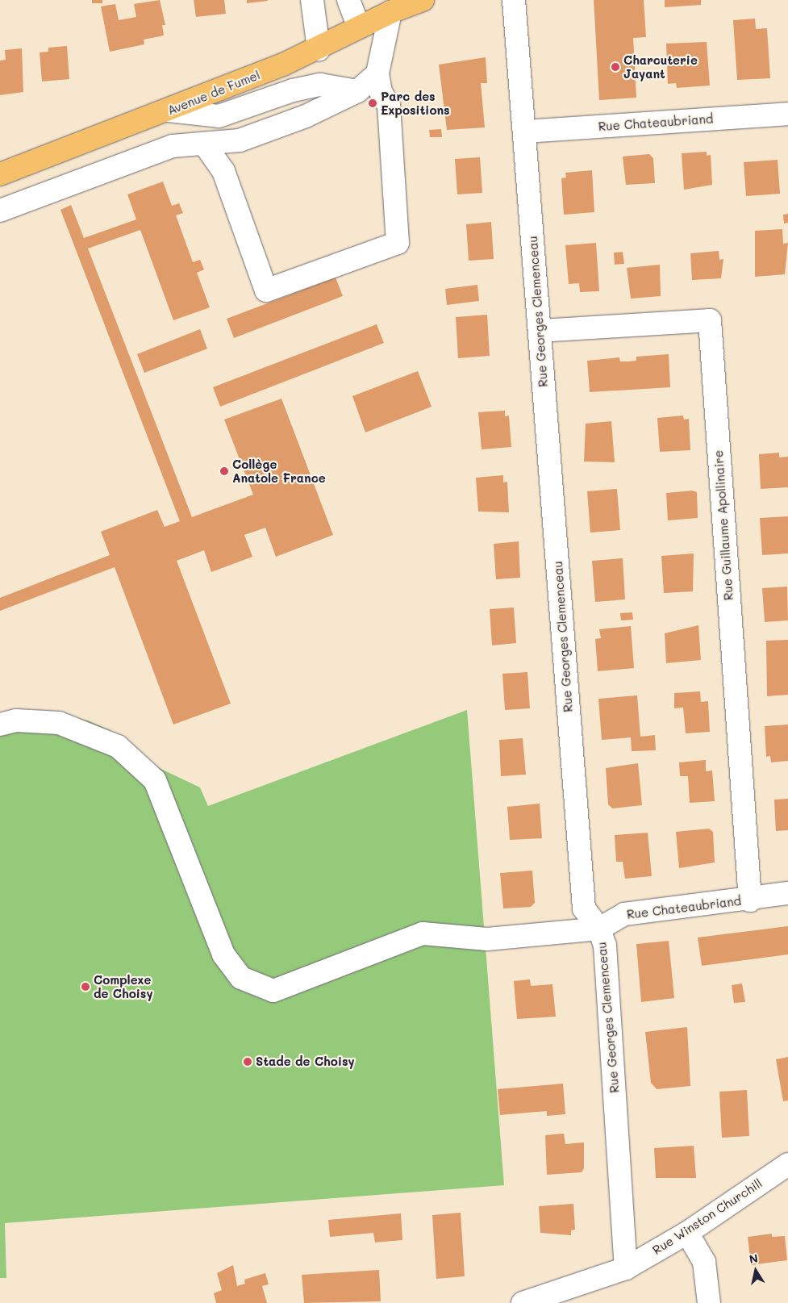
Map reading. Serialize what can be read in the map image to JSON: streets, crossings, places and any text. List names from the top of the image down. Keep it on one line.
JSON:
{"streets":{"main road":["Avenue de Fumel"],"street":["Rue Chateaubriand","Rue Georges Clemenceau","Rue Guillaume Apollinaire","Rue Winston Churchill"]},"crossings":[["Rue Chateaubriand","Rue Georges Clemenceau"],["Rue Chateaubriand","Rue Guillaume Apollinaire"],["Rue Georges Clemenceau","Rue Guillaume Apollinaire"],["Rue Georges Clemenceau","Rue Winston Churchill"]],"places":["Charcuterie Jayant","Parc des Expositions","Collège Anatole France","Complexe de Choisy","Stade de Choisy"],"north":"top"}
